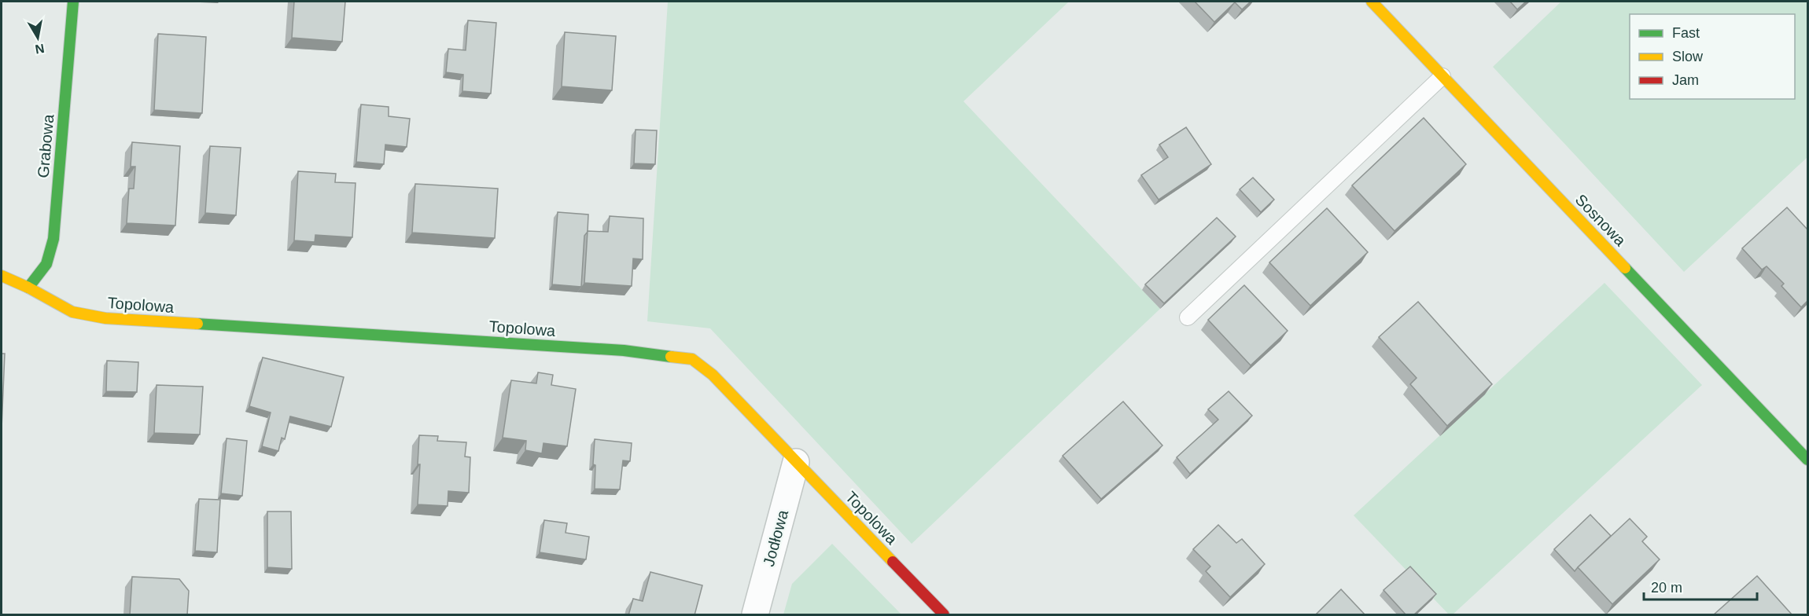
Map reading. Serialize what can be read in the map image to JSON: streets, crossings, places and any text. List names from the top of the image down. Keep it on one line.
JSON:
{"streets":{"street":["Grabowa","Sosnowa","Topolowa","Jodłowa"]},"crossings":[["Grabowa","Topolowa"],["Topolowa","Jodłowa"]],"legend":["Fast","Slow","Jam"],"scale_bar":"20 m","north":"bottom"}
